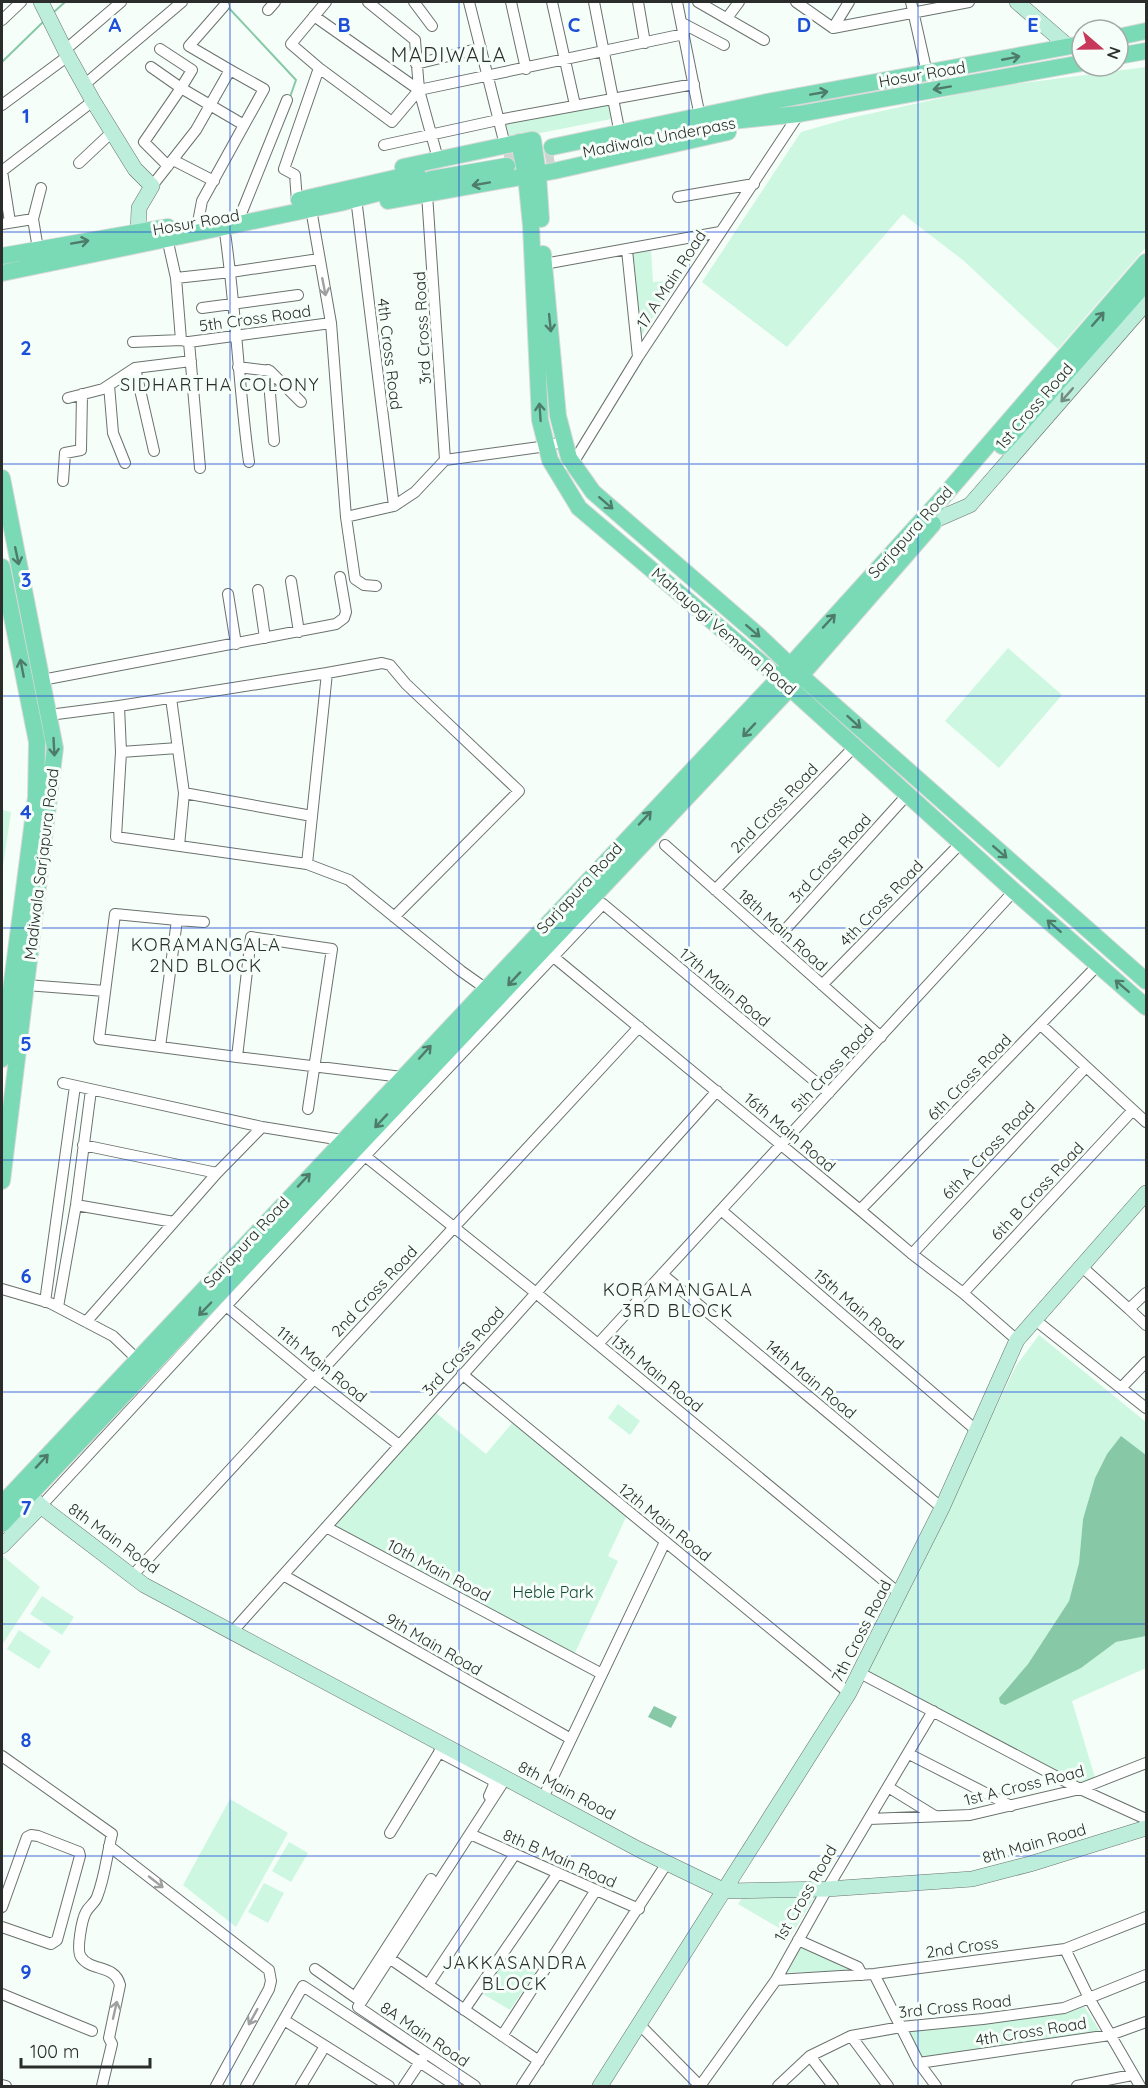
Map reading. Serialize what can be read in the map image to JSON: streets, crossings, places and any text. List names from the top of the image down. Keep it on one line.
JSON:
{"streets":{"main road":["Hosur Road","Madiwala Underpass","Sarjapura Road","Mahayogi Vemana Road","Madiwala Sarjapura Road"],"street":["17 A Main Road","5th Cross Road","3rd Cross Road","4th Cross Road","1st Cross Road","2nd Cross Road","18th Main Road","17th Main Road","6th Cross Road","16th Main Road","6th A Cross Road","6th B Cross Road","15th Main Road","11th Main Road","13th Main Road","14th Main Road","12th Main Road","8th Main Road","10th Main Road","7th Cross Road","9th Main Road","1st A Cross Road","8th B Main Road","2nd Cross","8A Main Road"]},"crossings":[["Hosur Road","Madiwala Underpass"],["Hosur Road","17 A Main Road"],["17 A Main Road","Mahayogi Vemana Road"],["5th Cross Road","Mahayogi Vemana Road"],["5th Cross Road","18th Main Road"],["5th Cross Road","17th Main Road"],["5th Cross Road","16th Main Road"],["5th Cross Road","15th Main Road"],["5th Cross Road","13th Main Road"],["5th Cross Road","14th Main Road"],["3rd Cross Road","Mahayogi Vemana Road"],["3rd Cross Road","18th Main Road"],["3rd Cross Road","16th Main Road"],["3rd Cross Road","11th Main Road"],["3rd Cross Road","13th Main Road"],["3rd Cross Road","12th Main Road"],["3rd Cross Road","8th Main Road"],["3rd Cross Road","10th Main Road"],["3rd Cross Road","9th Main Road"],["4th Cross Road","Mahayogi Vemana Road"],["4th Cross Road","18th Main Road"],["1st Cross Road","Sarjapura Road"],["1st Cross Road","8th Main Road"],["1st Cross Road","1st A Cross Road"],["1st Cross Road","2nd Cross"],["Sarjapura Road","Mahayogi Vemana Road"],["Sarjapura Road","18th Main Road"],["Sarjapura Road","17th Main Road"],["Sarjapura Road","16th Main Road"],["Sarjapura Road","11th Main Road"],["Sarjapura Road","13th Main Road"],["Sarjapura Road","8th Main Road"],["Mahayogi Vemana Road","2nd Cross Road"],["Mahayogi Vemana Road","6th Cross Road"],["2nd Cross Road","18th Main Road"],["2nd Cross Road","16th Main Road"],["2nd Cross Road","11th Main Road"],["2nd Cross Road","13th Main Road"],["2nd Cross Road","8th Main Road"],["6th Cross Road","16th Main Road"],["16th Main Road","6th A Cross Road"],["16th Main Road","6th B Cross Road"],["16th Main Road","7th Cross Road"],["15th Main Road","7th Cross Road"],["13th Main Road","7th Cross Road"],["14th Main Road","7th Cross Road"],["12th Main Road","7th Cross Road"],["8th Main Road","7th Cross Road"]],"one_way":["1st Cross Road"],"districts":["MADIWALA","SIDHARTHA COLONY","KORAMANGALA 2ND BLOCK","KORAMANGALA 3RD BLOCK","JAKKASANDRA BLOCK"],"parks":["Heble Park"],"scale_bar":"100 m","north":"right","grid":{"columns":["A","B","C","D","E"],"rows":["1","2","3","4","5","6","7","8","9"]}}
